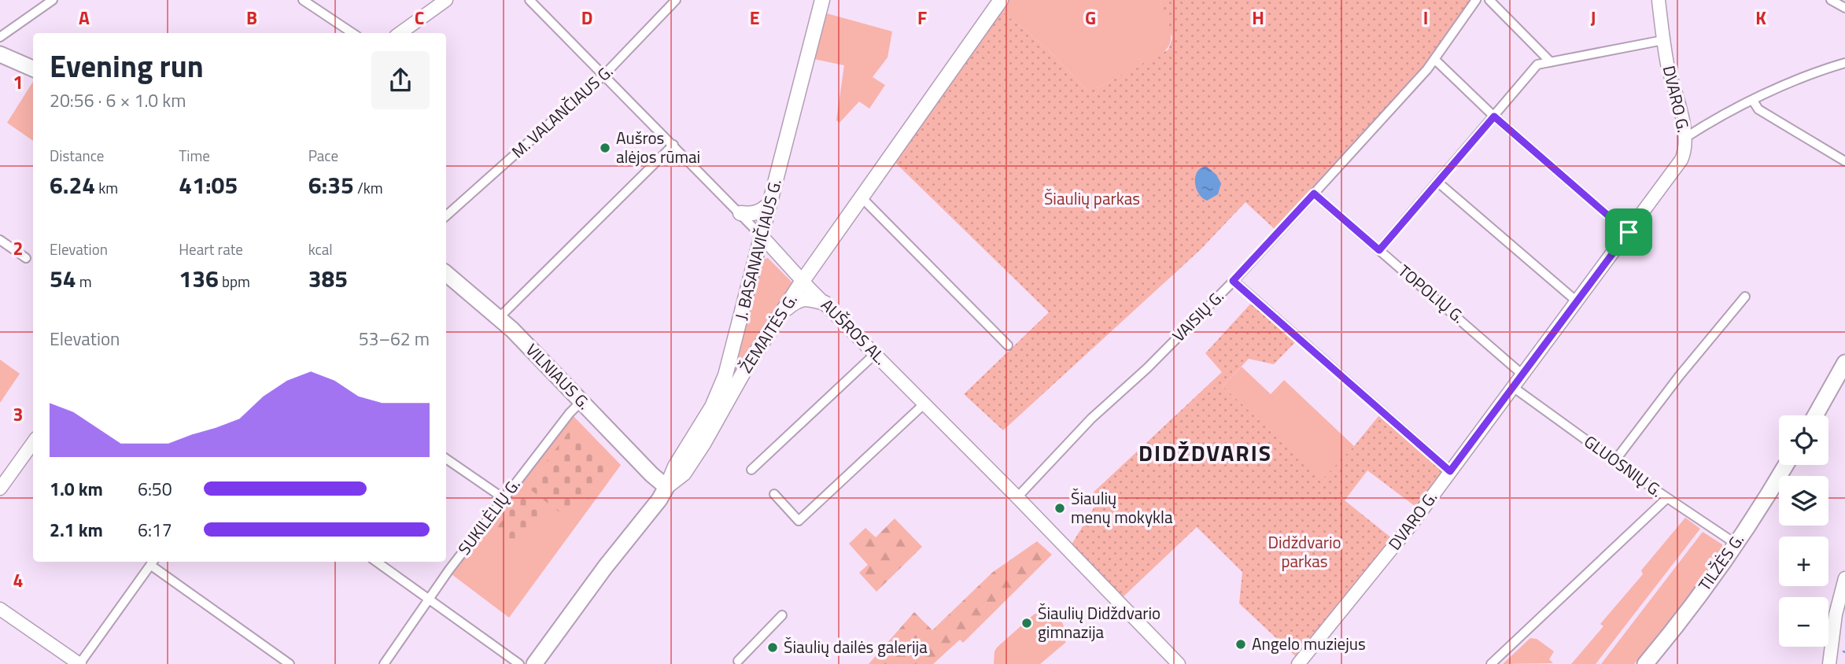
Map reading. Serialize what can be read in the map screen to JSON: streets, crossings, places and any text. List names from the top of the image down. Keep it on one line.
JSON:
{"streets":{"highway":["ŽEMAITĖS G.","VILNIAUS G.","TILŽĖS G."],"main road":["DVARO G.","J. BASANAVIČIAUS G.","AUŠROS AL."],"street":["M. VALANČIAUS G.","TOPOLIŲ G.","VAISIŲ G.","GLUOSNIŲ G.","SUKILĖLIŲ G."]},"crossings":[["DVARO G.","TOPOLIŲ G."],["DVARO G.","GLUOSNIŲ G."],["M. VALANČIAUS G.","AUŠROS AL."],["J. BASANAVIČIAUS G.","AUŠROS AL."],["J. BASANAVIČIAUS G.","ŽEMAITĖS G."],["J. BASANAVIČIAUS G.","VILNIAUS G."],["TOPOLIŲ G.","VAISIŲ G."],["VAISIŲ G.","AUŠROS AL."],["AUŠROS AL.","ŽEMAITĖS G."],["ŽEMAITĖS G.","VILNIAUS G."],["VILNIAUS G.","SUKILĖLIŲ G."],["GLUOSNIŲ G.","TILŽĖS G."]],"districts":["DIDŽDVARIS"],"parks":["Šiaulių parkas","Didždvario parkas"],"places":["Aušros alėjos rūmai","Šiaulių menų mokykla","Šiaulių Didždvario gimnazija","Angelo muziejus","Šiaulių dailės galerija"],"page":{"heading":["Evening run","20:56 · 6 × 1.0 km"],"stats":[["Distance","6.24 km"],["Time","41:05"],["Pace","6:35 /km"],["Elevation","54 m"],["Heart rate","136 bpm"],["kcal","385"]],"chart":["Elevation","53–62 m"],"map_buttons":["+","−"],"list":[{"name":"1.0 km","note":"6:50"},{"name":"2.1 km","note":"6:17"}]},"grid":{"columns":["A","B","C","D","E","F","G","H","I","J","K"],"rows":["1","2","3","4"]}}
